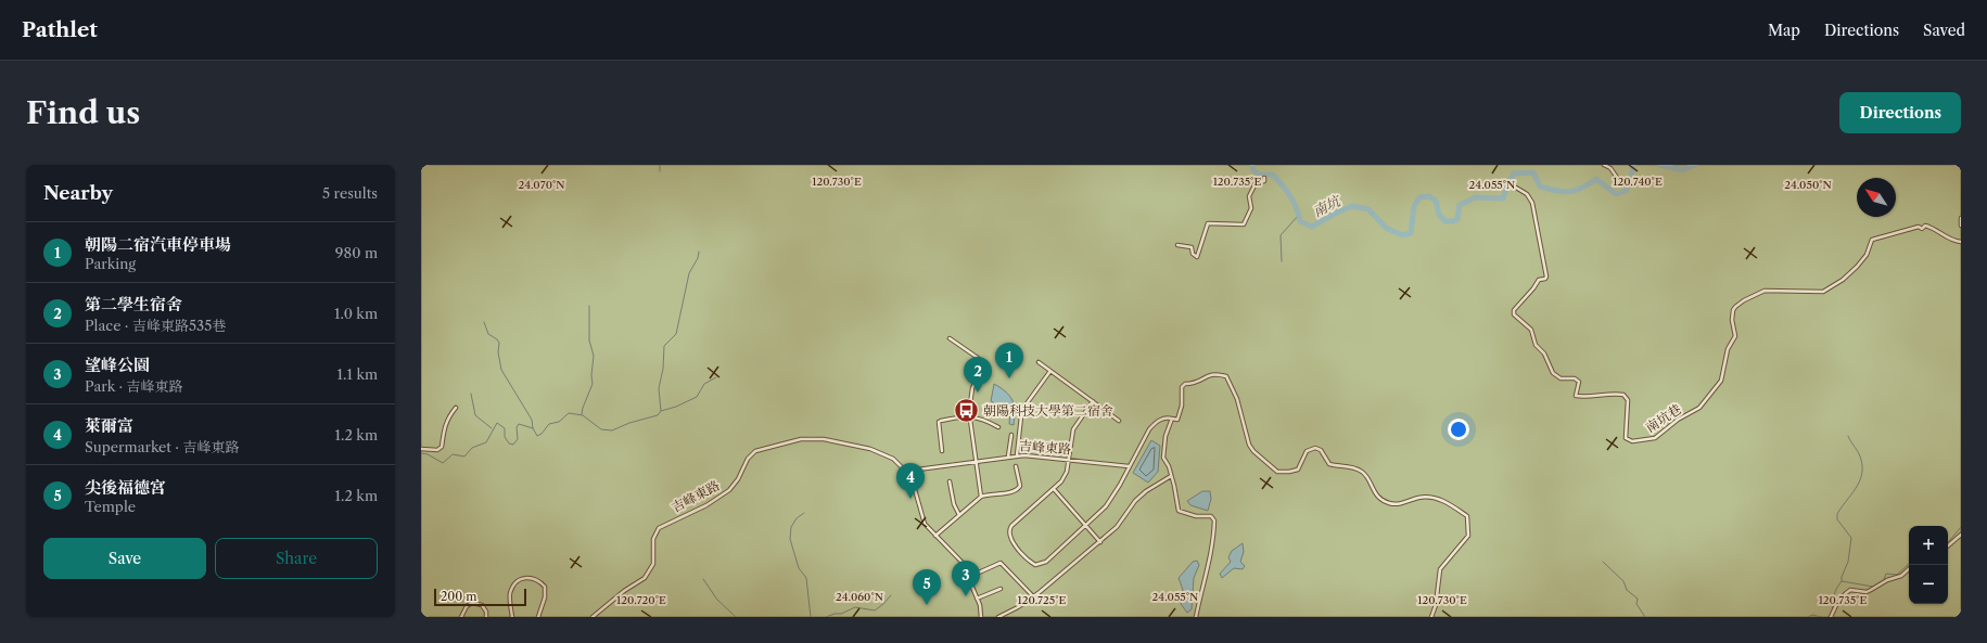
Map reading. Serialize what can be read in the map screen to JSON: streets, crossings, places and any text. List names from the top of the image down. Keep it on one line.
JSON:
{"streets":{"street":["南坑巷","吉峰東路"]},"water":["南坑"],"places":{"bus stop":["朝陽科技大學第二宿舍"]},"scale_bar":"200 m","north":"top left","page":{"header":"Pathlet","nav":["Map","Directions","Saved"],"buttons":["Directions",["Save","Share"]],"title":"Find us","heading":["Nearby","5 results"],"list":[{"mark":"1","name":"朝陽二宿汽車停車場","note":"Parking","value":"980 m"},{"mark":"2","name":"第二學生宿舍","note":"Place · 吉峰東路535巷","value":"1.0 km"},{"mark":"3","name":"望峰公園","note":"Park · 吉峰東路","value":"1.1 km"},{"mark":"4","name":"萊爾富","note":"Supermarket · 吉峰東路","value":"1.2 km"},{"mark":"5","name":"尖後福德宮","note":"Temple","value":"1.2 km"}],"pins":["1","2","4","3","5"],"map_buttons":["+","−"],"scale":"200 m"},"coordinates":["120.730°E","120.735°E","120.740°E","24.070°N","24.055°N","24.050°N","24.060°N","120.720°E","120.725°E"]}
